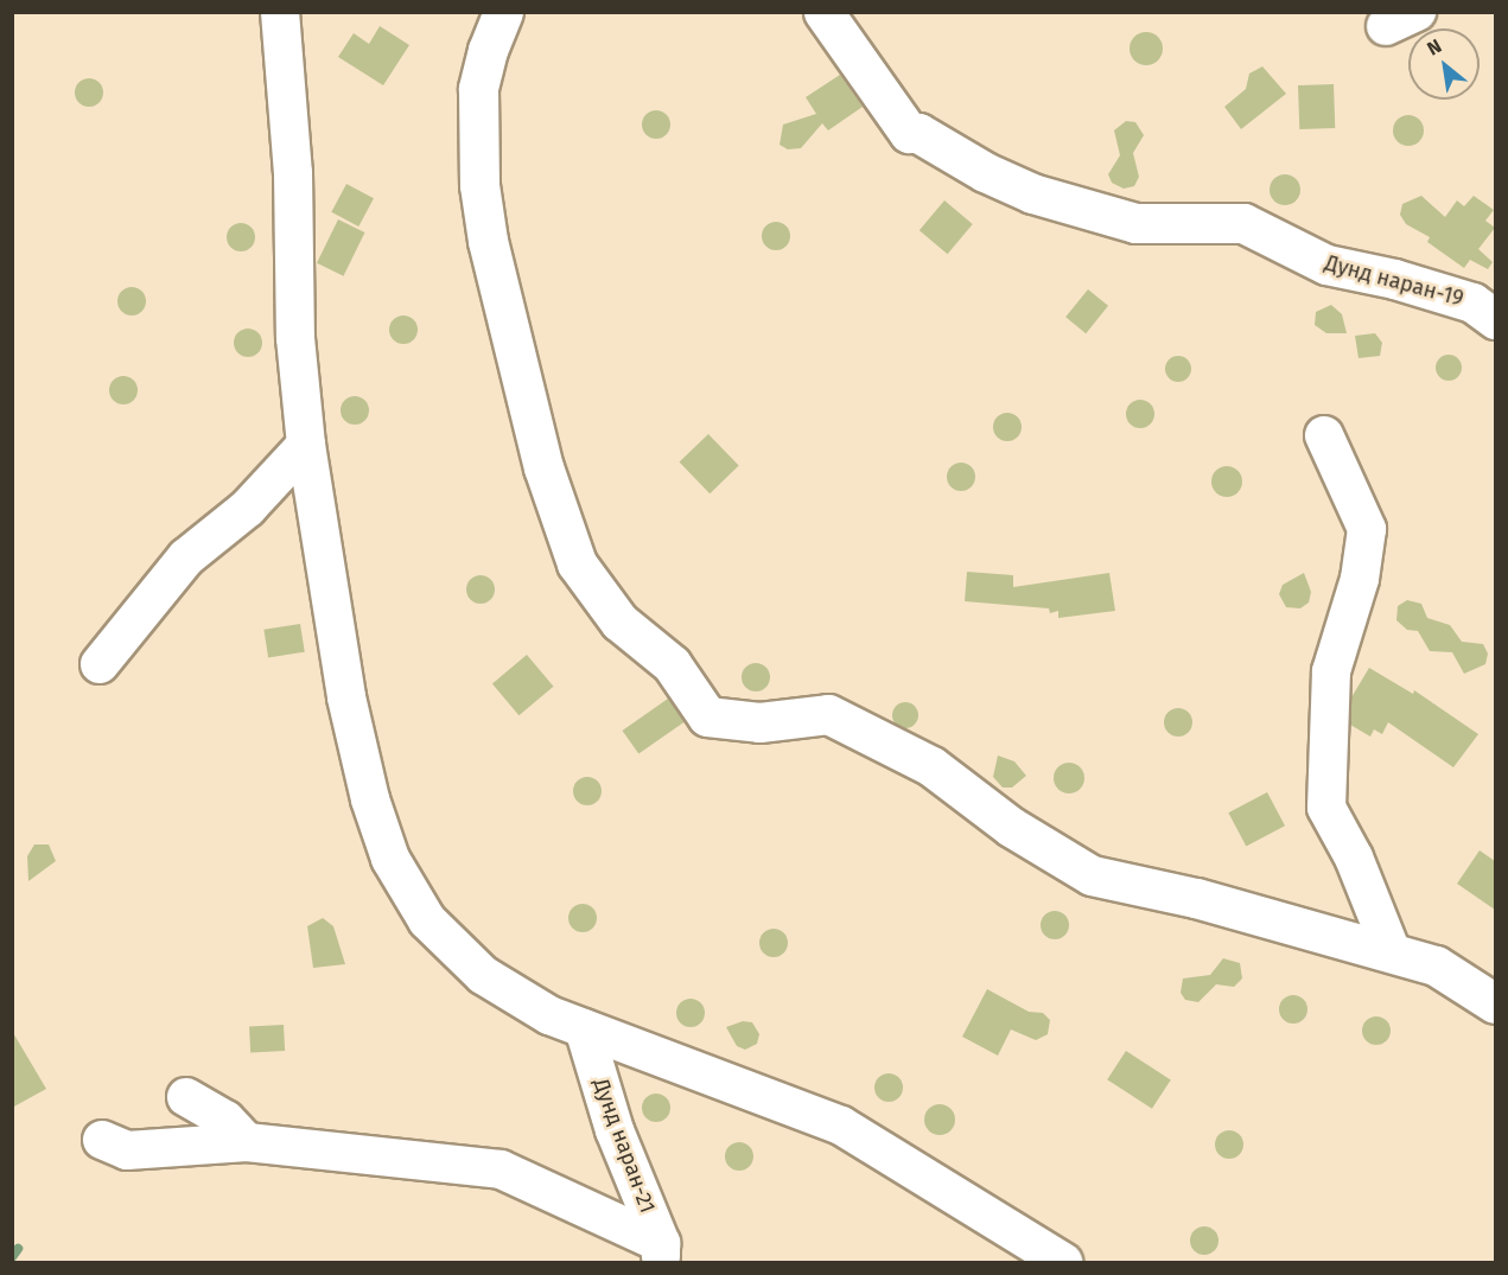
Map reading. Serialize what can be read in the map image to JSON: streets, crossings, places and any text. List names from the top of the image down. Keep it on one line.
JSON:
{"streets":{"street":["Дунд наран-19","Дунд наран-21"]},"north":"top left"}
